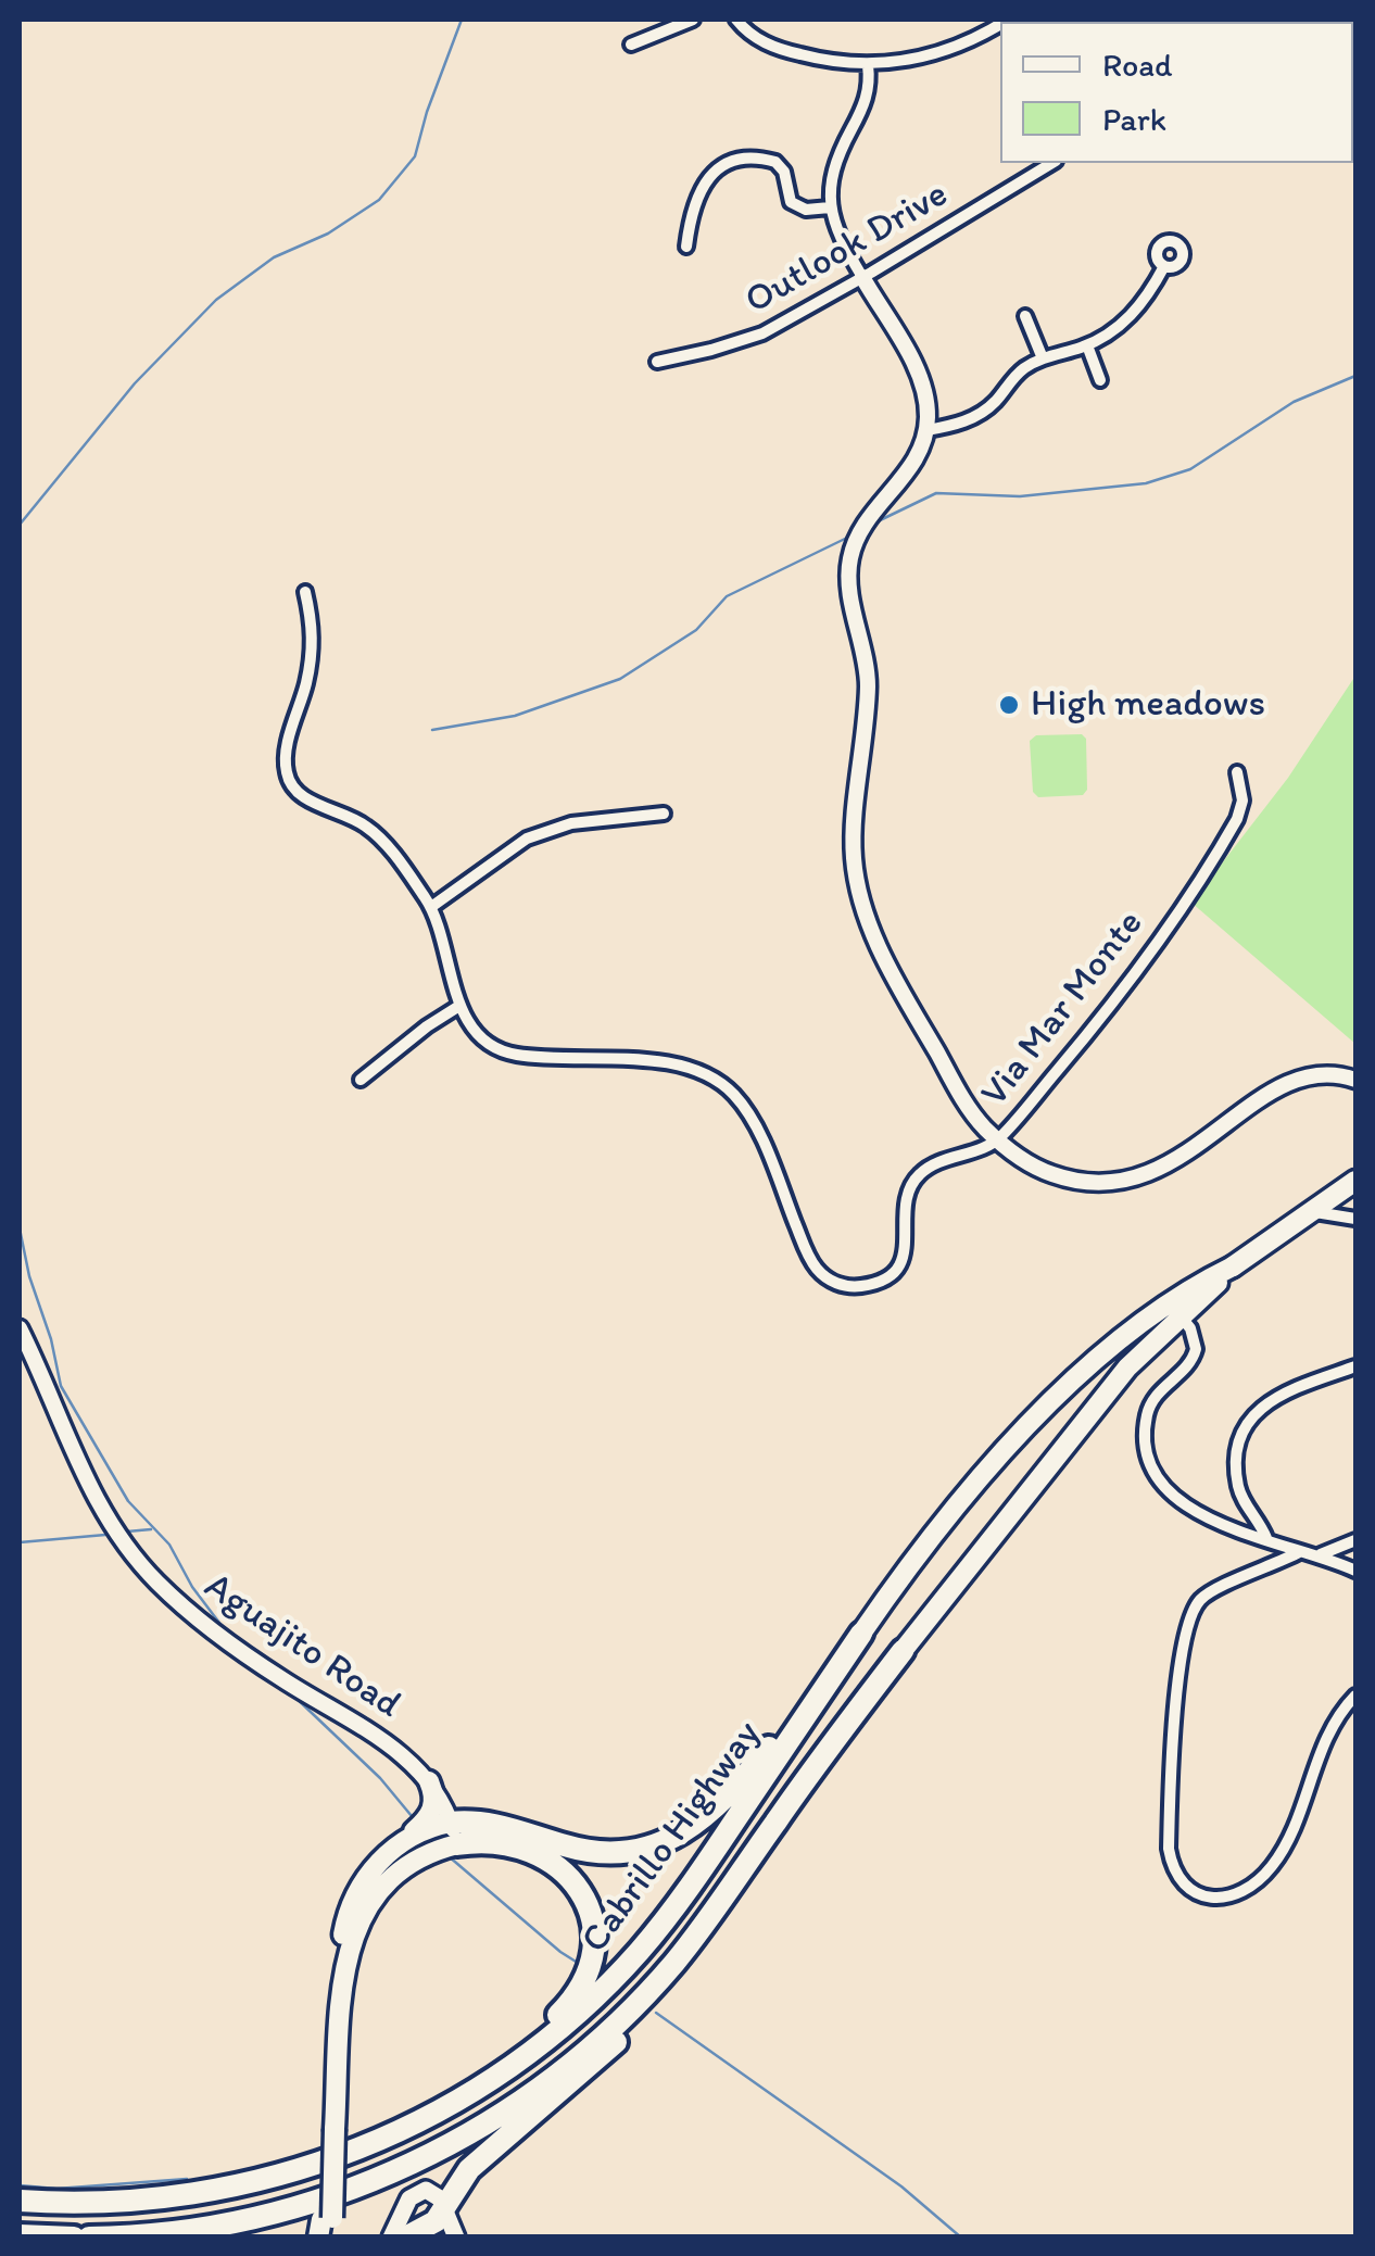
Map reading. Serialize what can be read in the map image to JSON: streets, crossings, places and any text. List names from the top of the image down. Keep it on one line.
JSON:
{"streets":{"highway":["Cabrillo Highway"],"street":["Outlook Drive","Via Mar Monte","Aguajito Road"]},"places":["High meadows"],"legend":["Road","Park"]}
